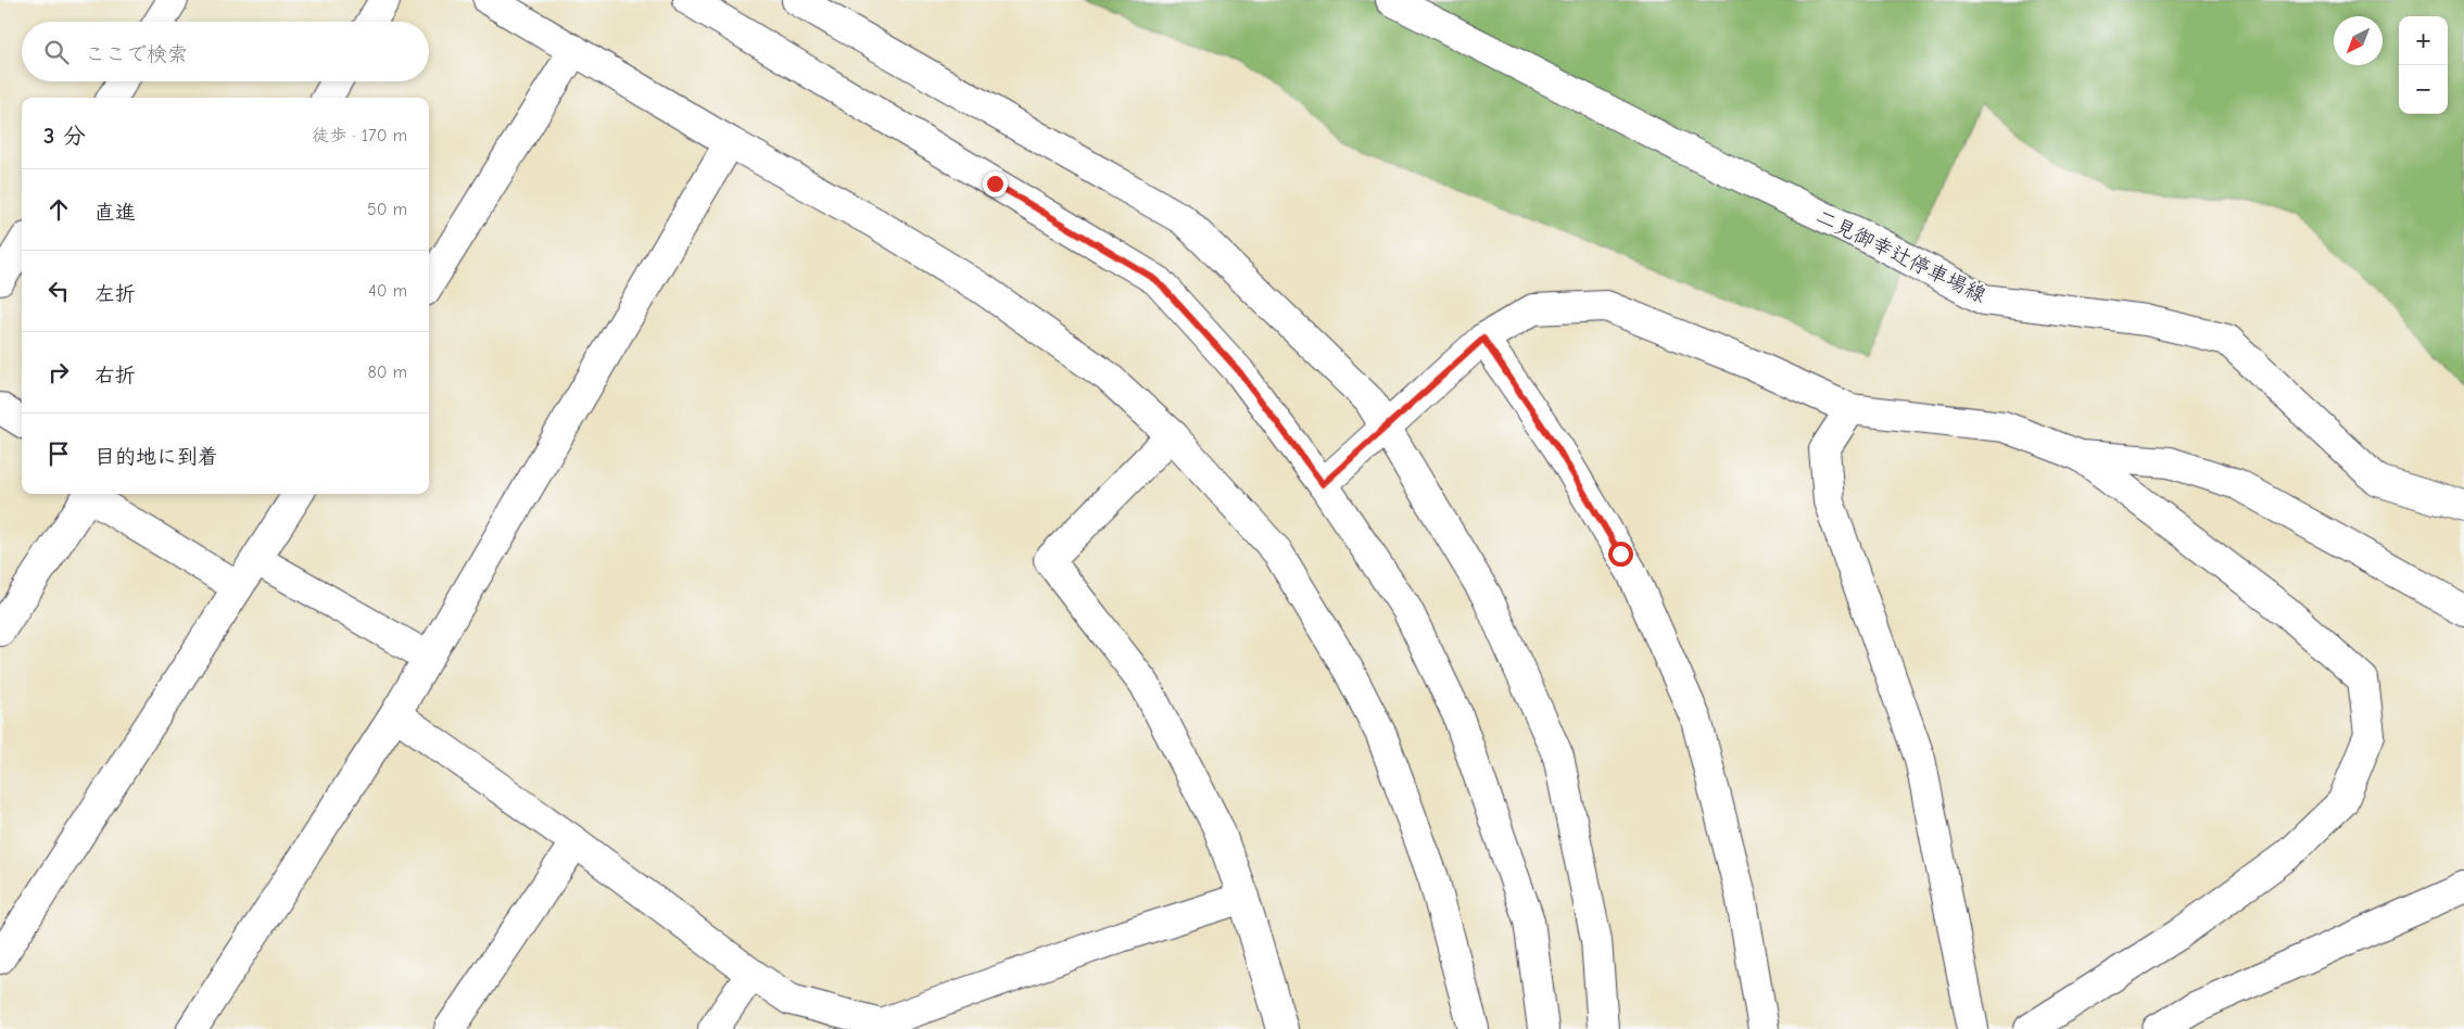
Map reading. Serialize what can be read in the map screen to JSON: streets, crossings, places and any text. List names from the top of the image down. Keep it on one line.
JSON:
{"streets":{"street":["二見御幸辻停車場線"]},"north":"bottom left","page":{"map_buttons":["+","−"],"search":"ここで検索","heading":["3 分","徒歩 · 170 m"],"list":[["直進","50 m"],["左折","40 m"],["右折","80 m"],"目的地に到着"]}}
